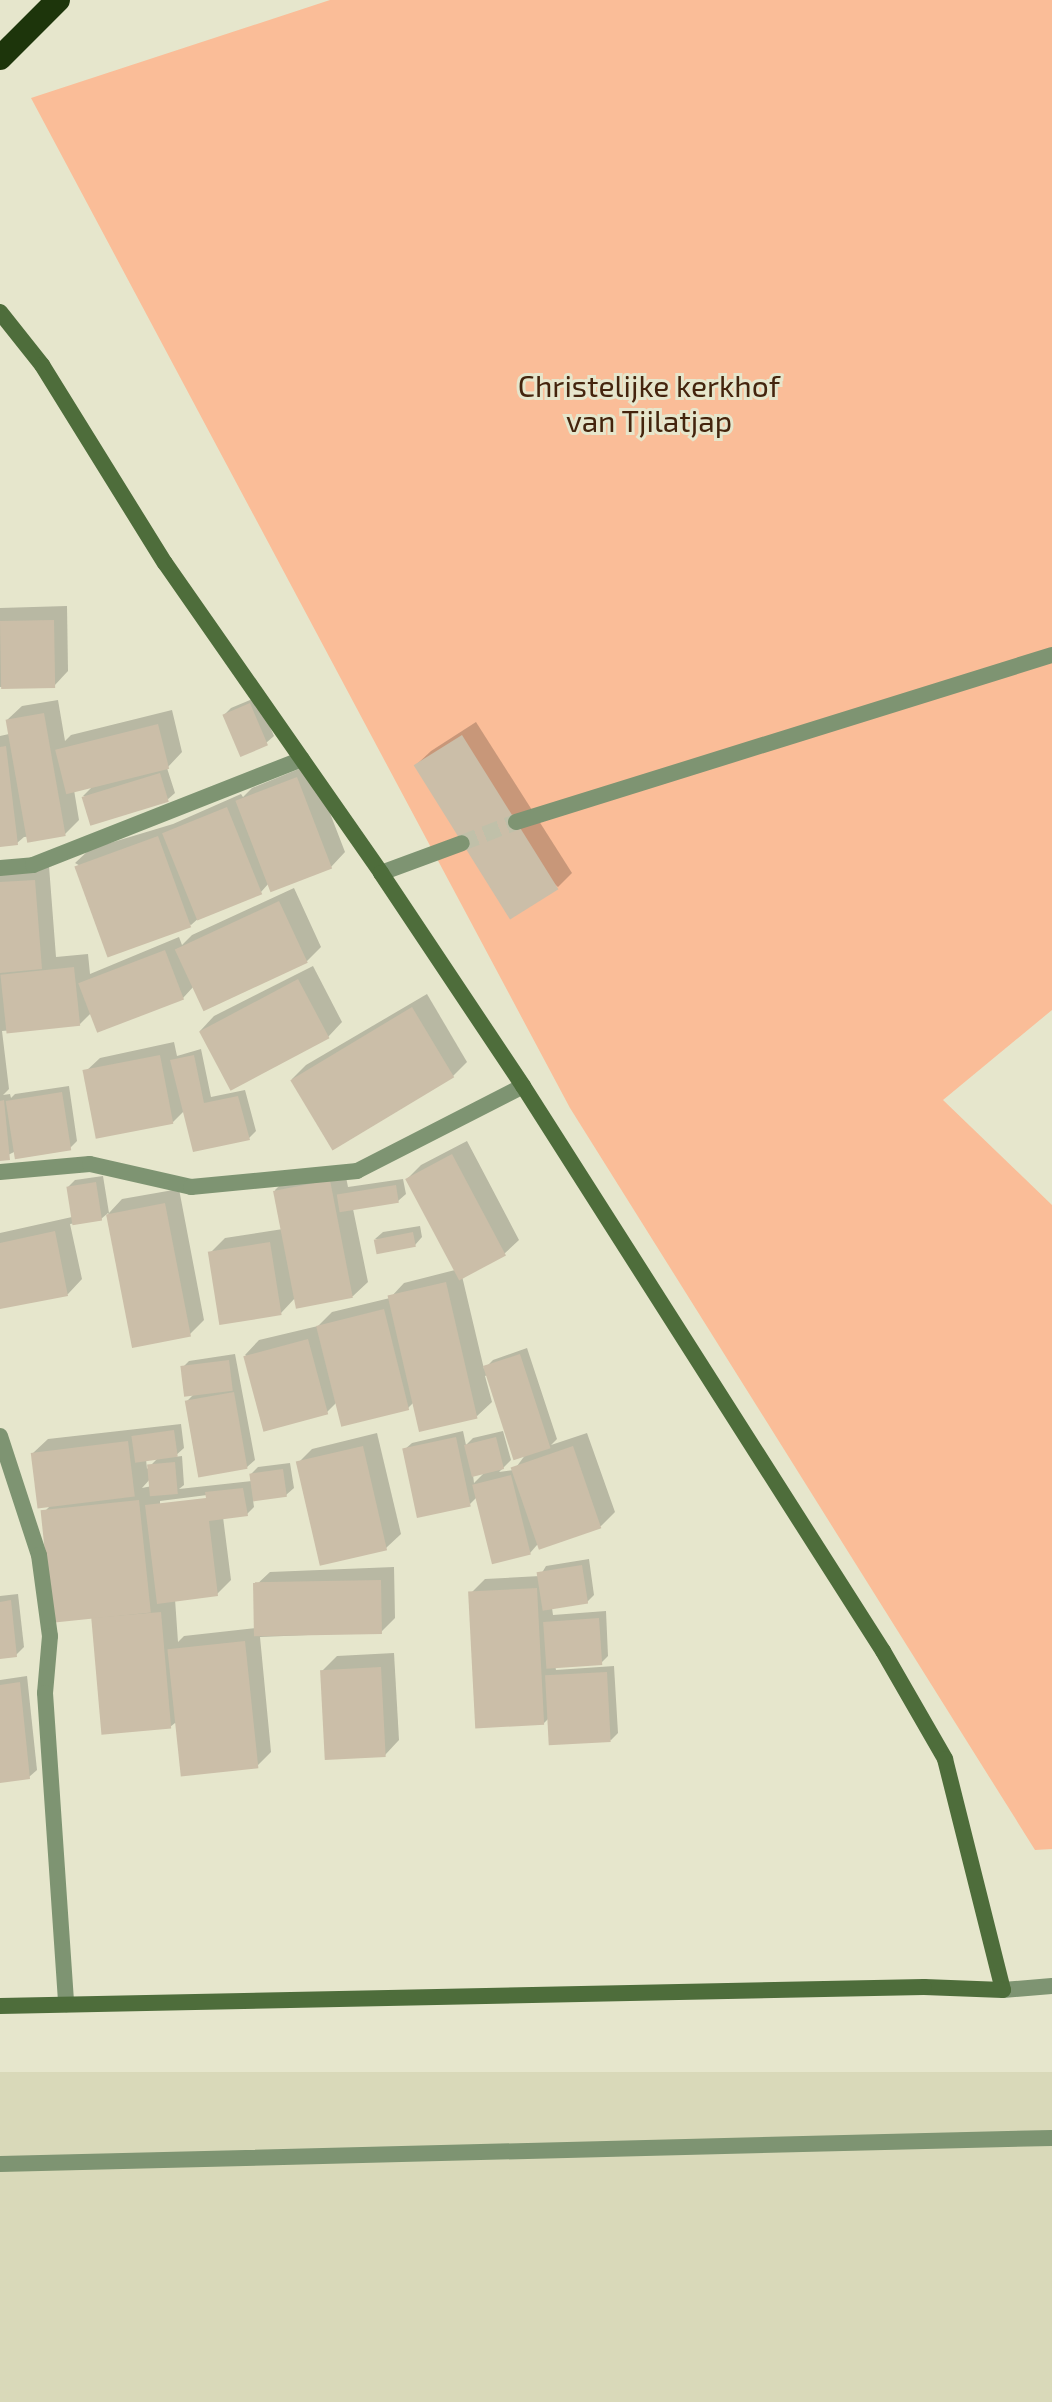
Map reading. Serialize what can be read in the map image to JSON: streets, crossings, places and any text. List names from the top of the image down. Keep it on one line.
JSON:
{"parks":["Christelijke kerkhof van Tjilatjap"]}
